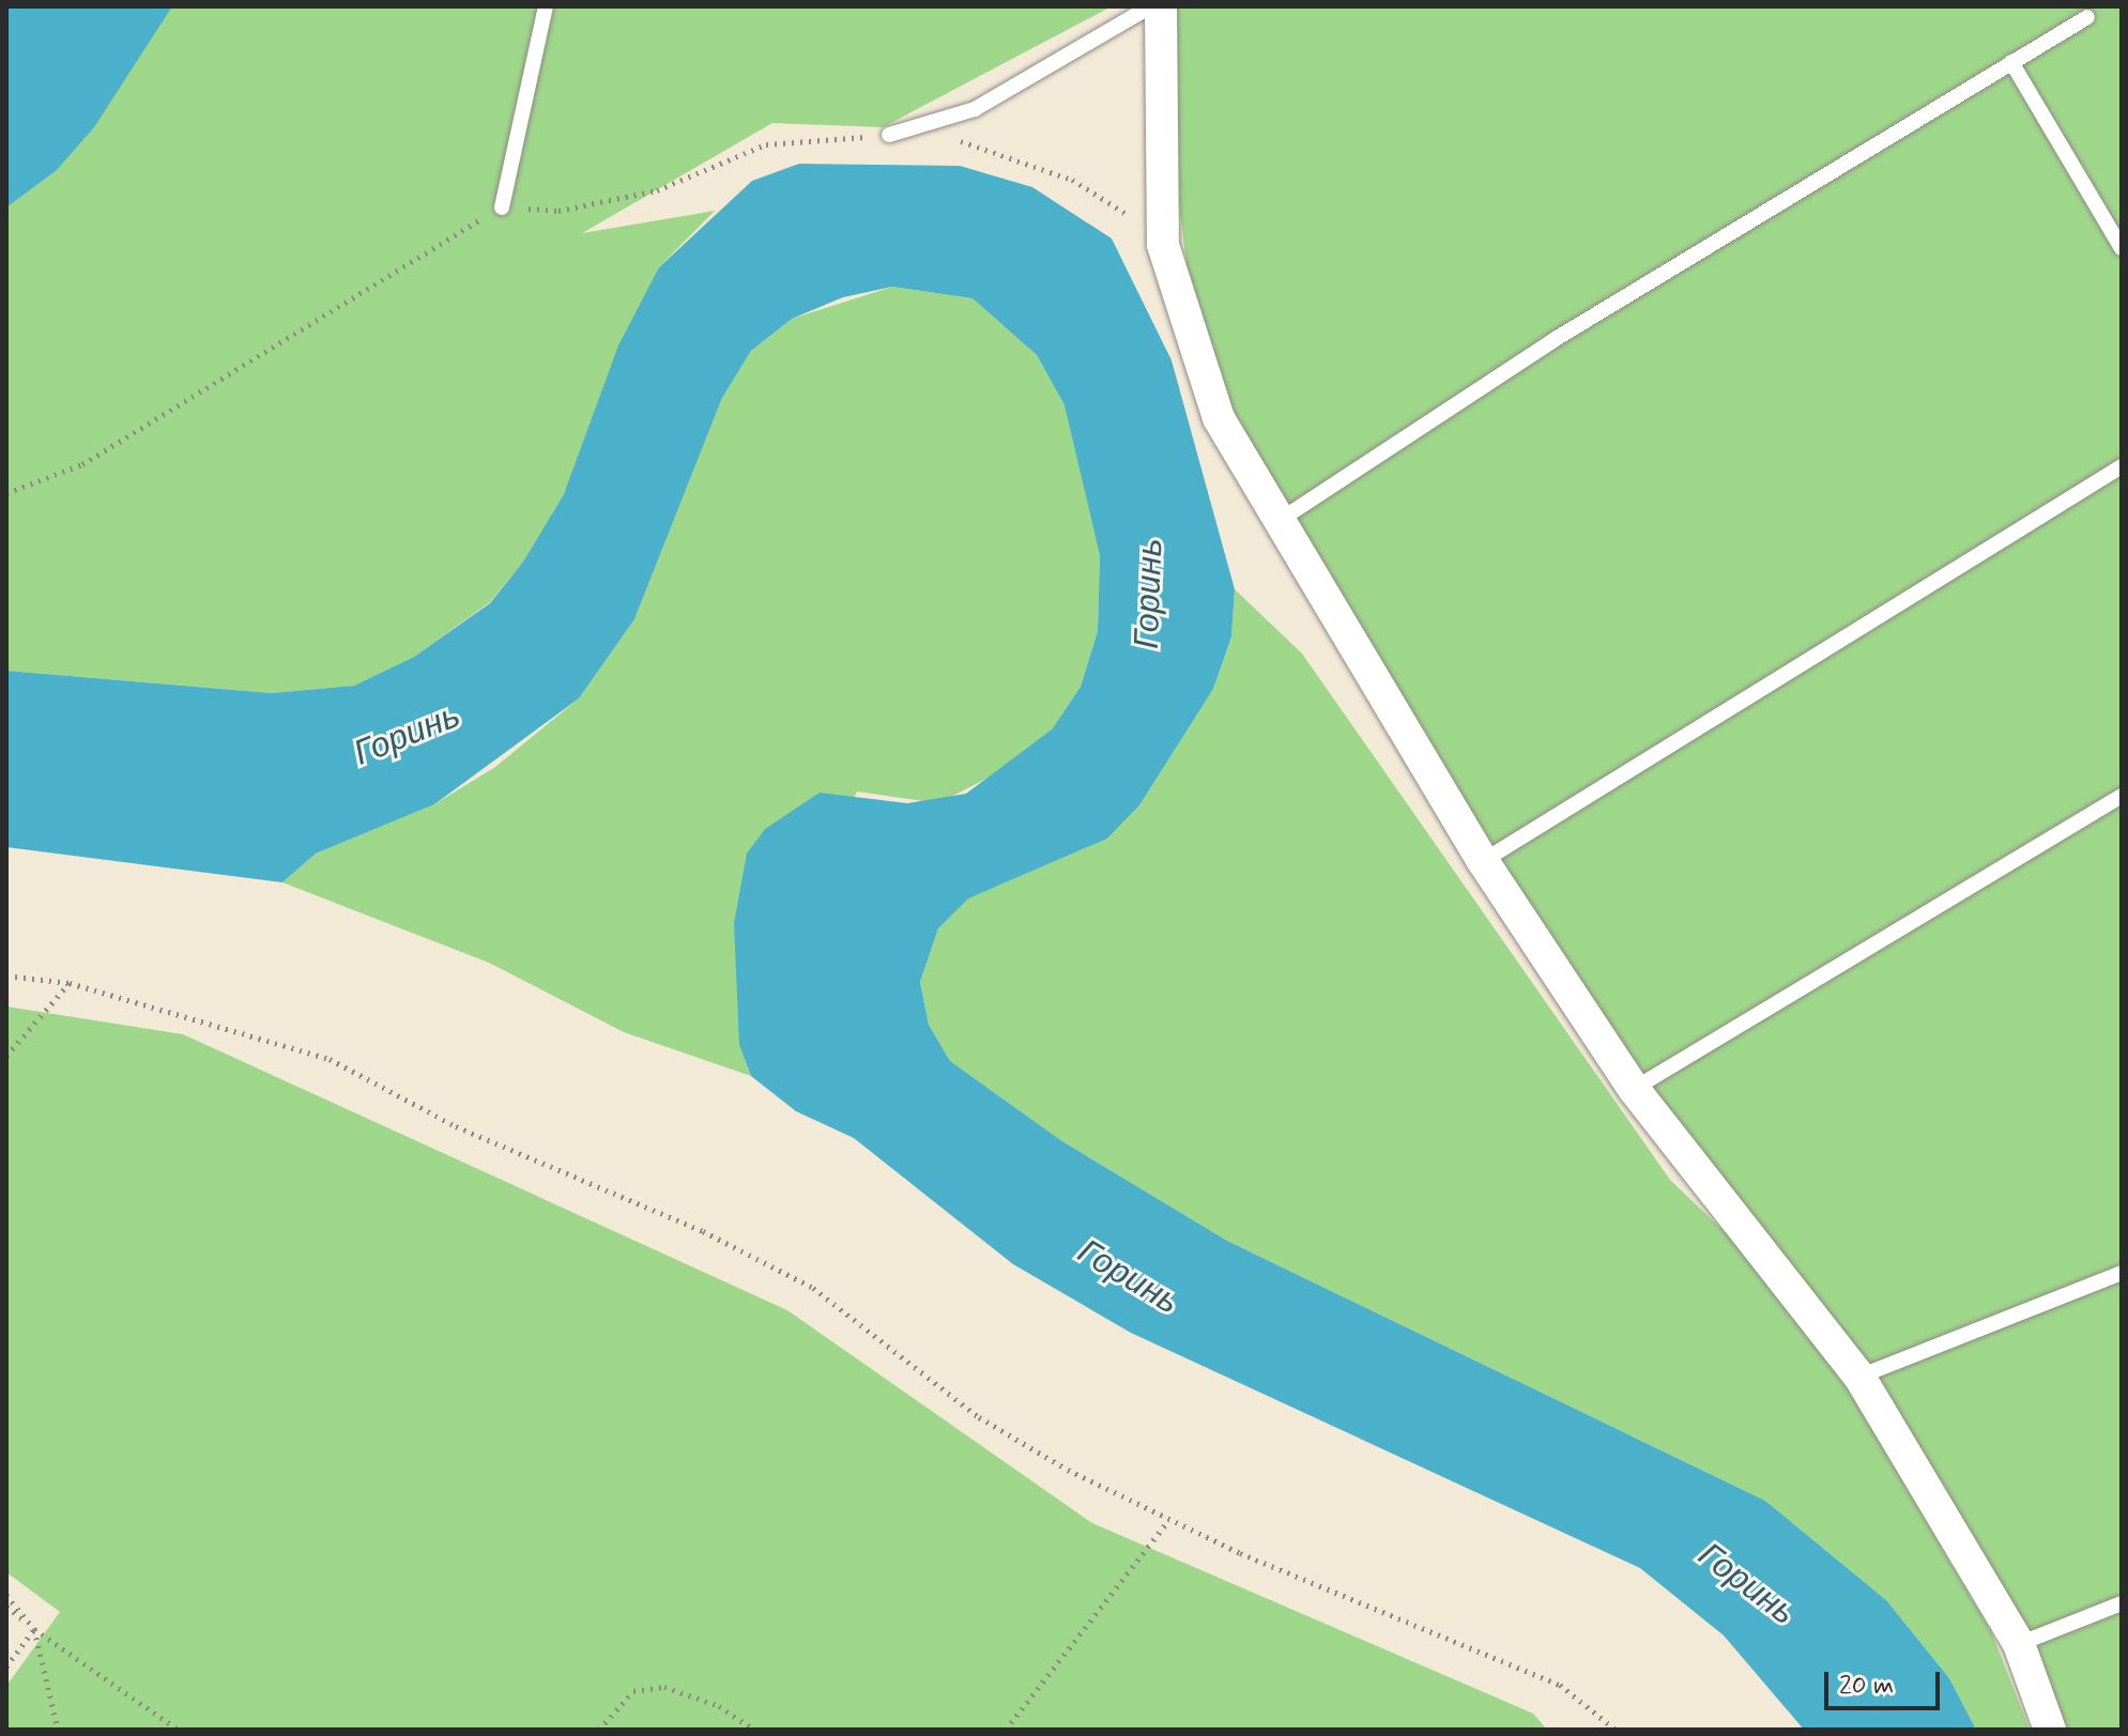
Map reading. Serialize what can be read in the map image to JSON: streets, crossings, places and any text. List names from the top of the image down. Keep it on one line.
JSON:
{"water":["Горинь"],"scale_bar":"20 m"}
